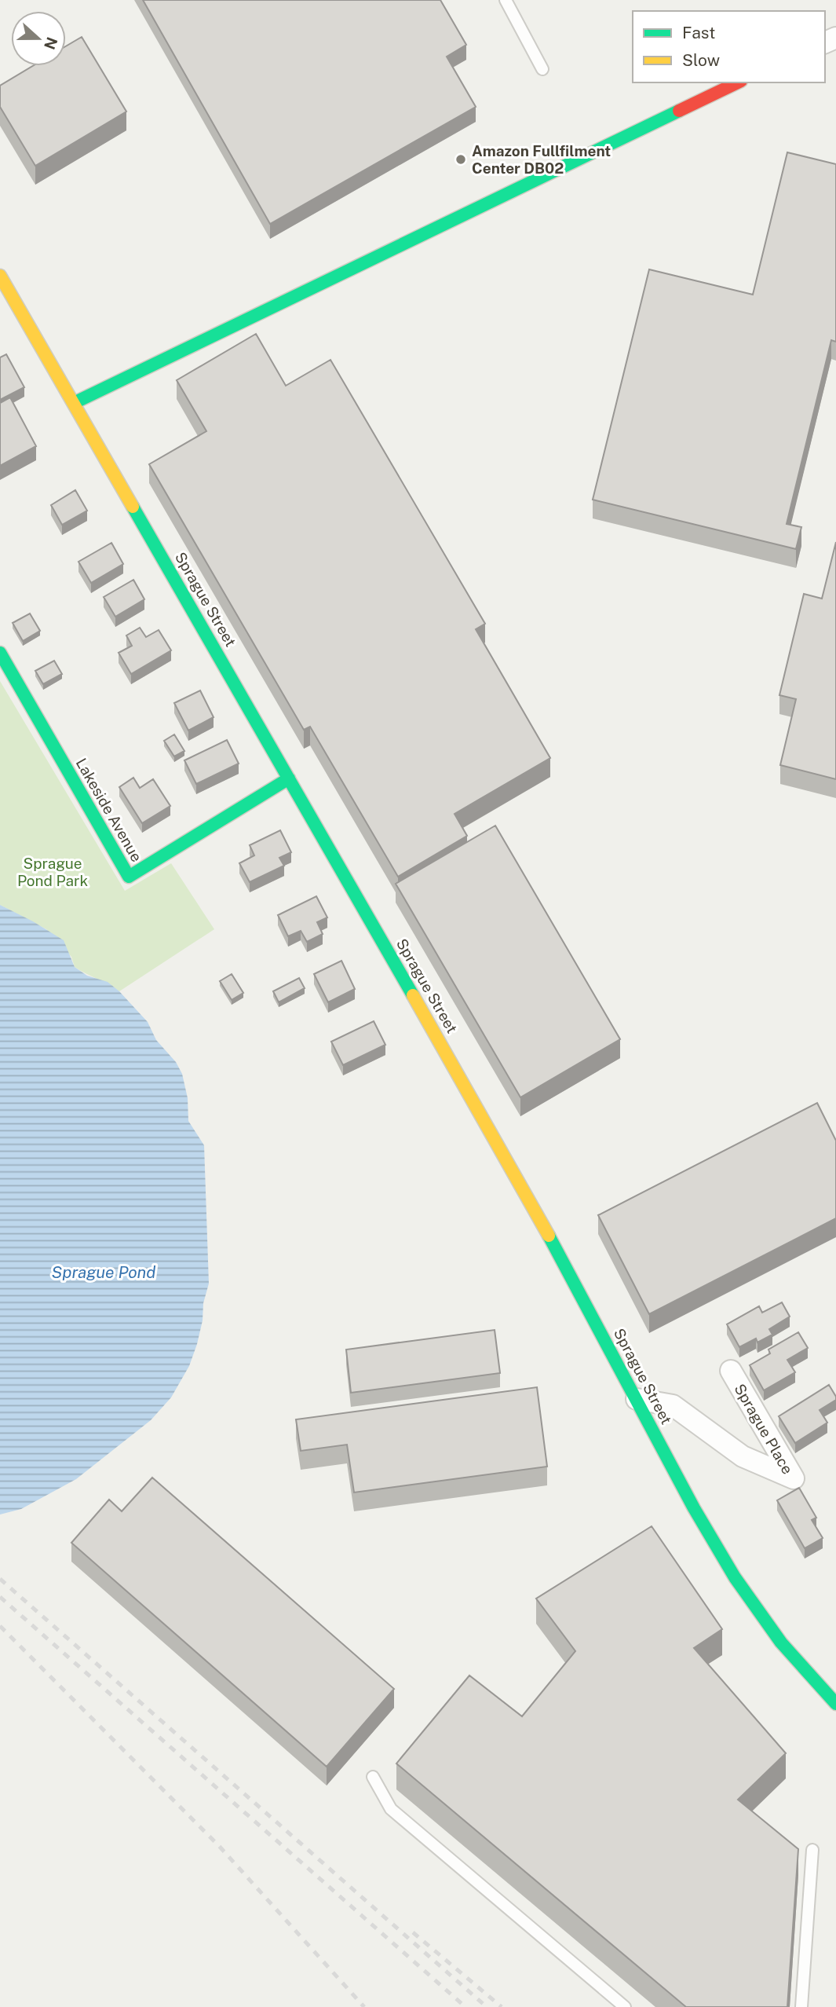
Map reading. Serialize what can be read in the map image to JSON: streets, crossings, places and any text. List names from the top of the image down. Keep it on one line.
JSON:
{"streets":{"main road":["Sprague Street","Lakeside Avenue"],"street":["Sprague Place"]},"crossings":[["Sprague Street","Lakeside Avenue"],["Sprague Street","Sprague Place"]],"water":["Sprague Pond"],"parks":["Sprague Pond Park"],"places":["Amazon Fullfilment Center DB02"],"legend":["Fast","Slow"],"north":"right"}
